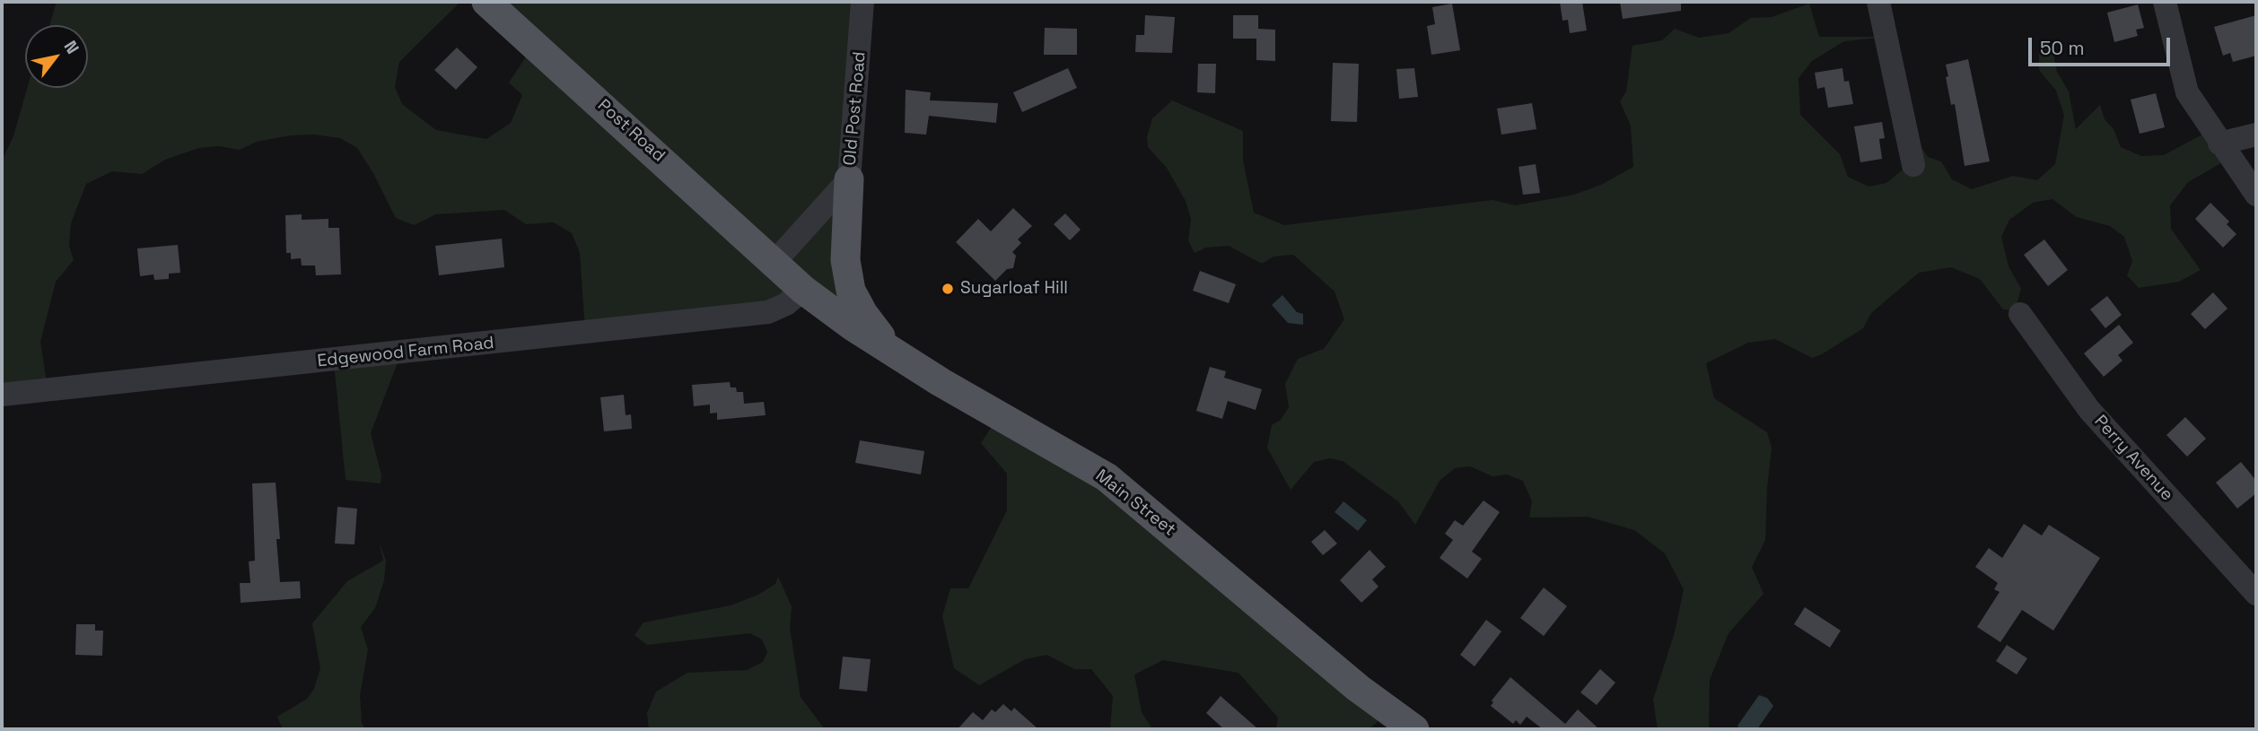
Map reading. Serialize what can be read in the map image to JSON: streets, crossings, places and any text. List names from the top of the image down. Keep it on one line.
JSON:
{"streets":{"main road":["Post Road","Main Street"],"street":["Old Post Road","Edgewood Farm Road","Perry Avenue"]},"crossings":[["Old Post Road","Post Road"],["Old Post Road","Main Street"],["Post Road","Main Street"],["Edgewood Farm Road","Main Street"]],"places":["Sugarloaf Hill"],"scale_bar":"50 m","north":"top right"}
